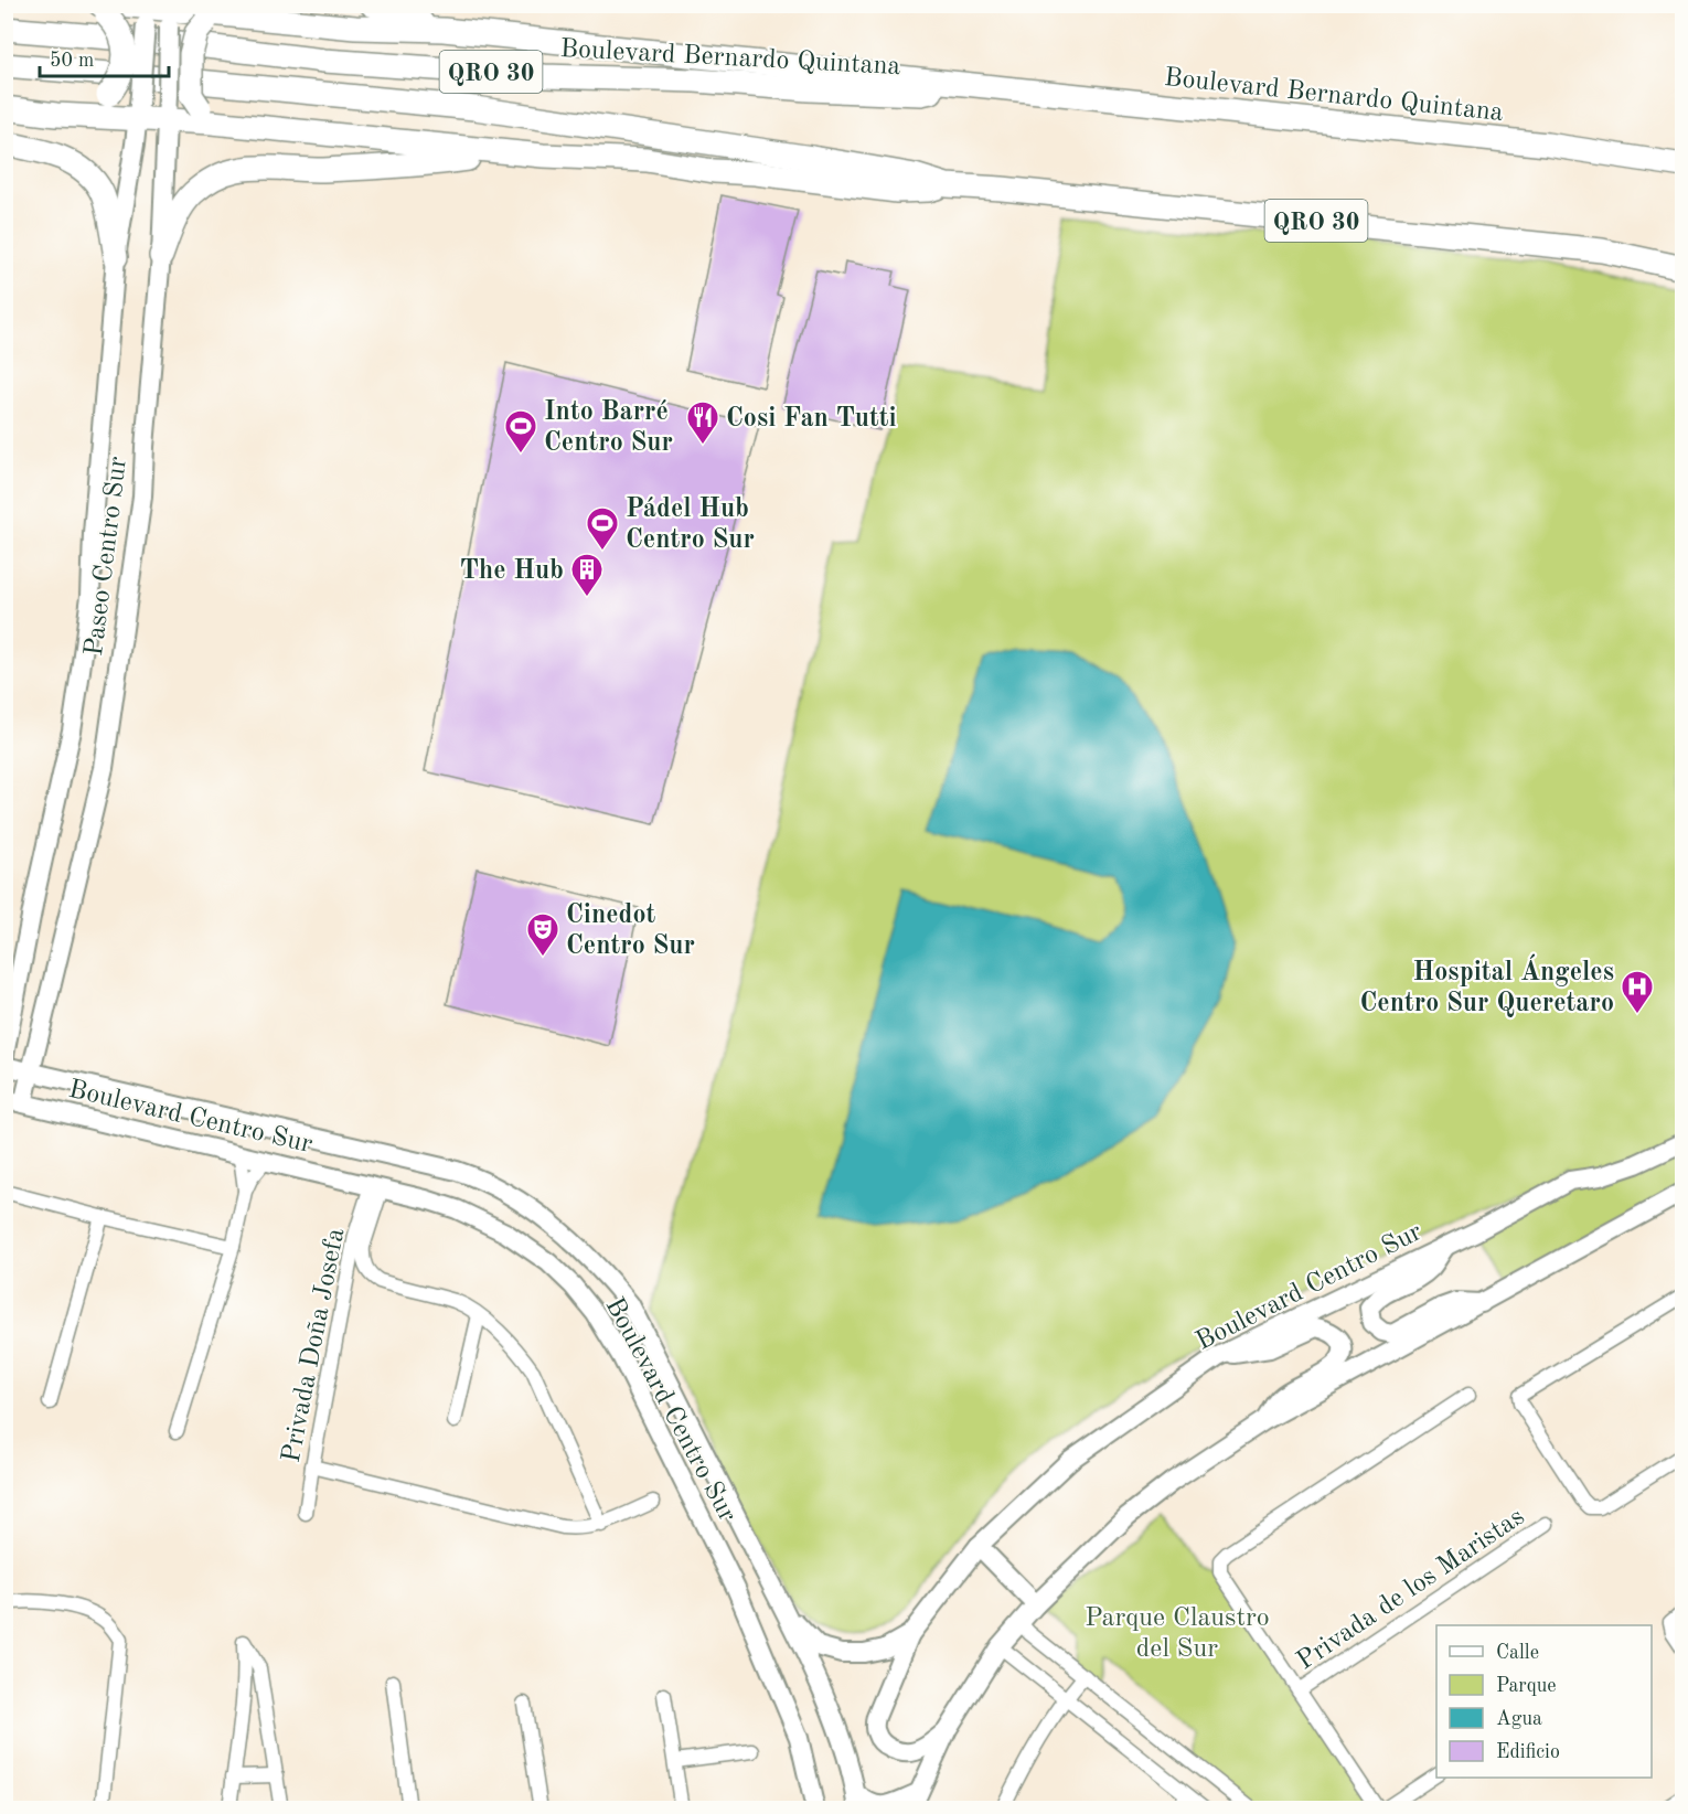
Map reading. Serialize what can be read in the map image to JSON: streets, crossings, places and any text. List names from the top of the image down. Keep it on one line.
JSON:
{"streets":{"highway":["Boulevard Bernardo Quintana","QRO 30"],"street":["Paseo Centro Sur","Boulevard Centro Sur","Privada Doña Josefa","Privada de los Maristas"]},"crossings":[["Boulevard Bernardo Quintana","Paseo Centro Sur"],["QRO 30","Paseo Centro Sur"],["Paseo Centro Sur","Boulevard Centro Sur"],["Boulevard Centro Sur","Privada Doña Josefa"]],"parks":["Parque Claustro del Sur"],"places":{"restaurant":["Cosi Fan Tutti"],"sports":["Into Barré Centro Sur","Pádel Hub Centro Sur"],"building":["The Hub"],"theatre":["Cinedot Centro Sur"],"hospital":["Hospital Ángeles Centro Sur Queretaro"]},"legend":["Calle","Parque","Agua","Edificio"],"scale_bar":"50 m"}
